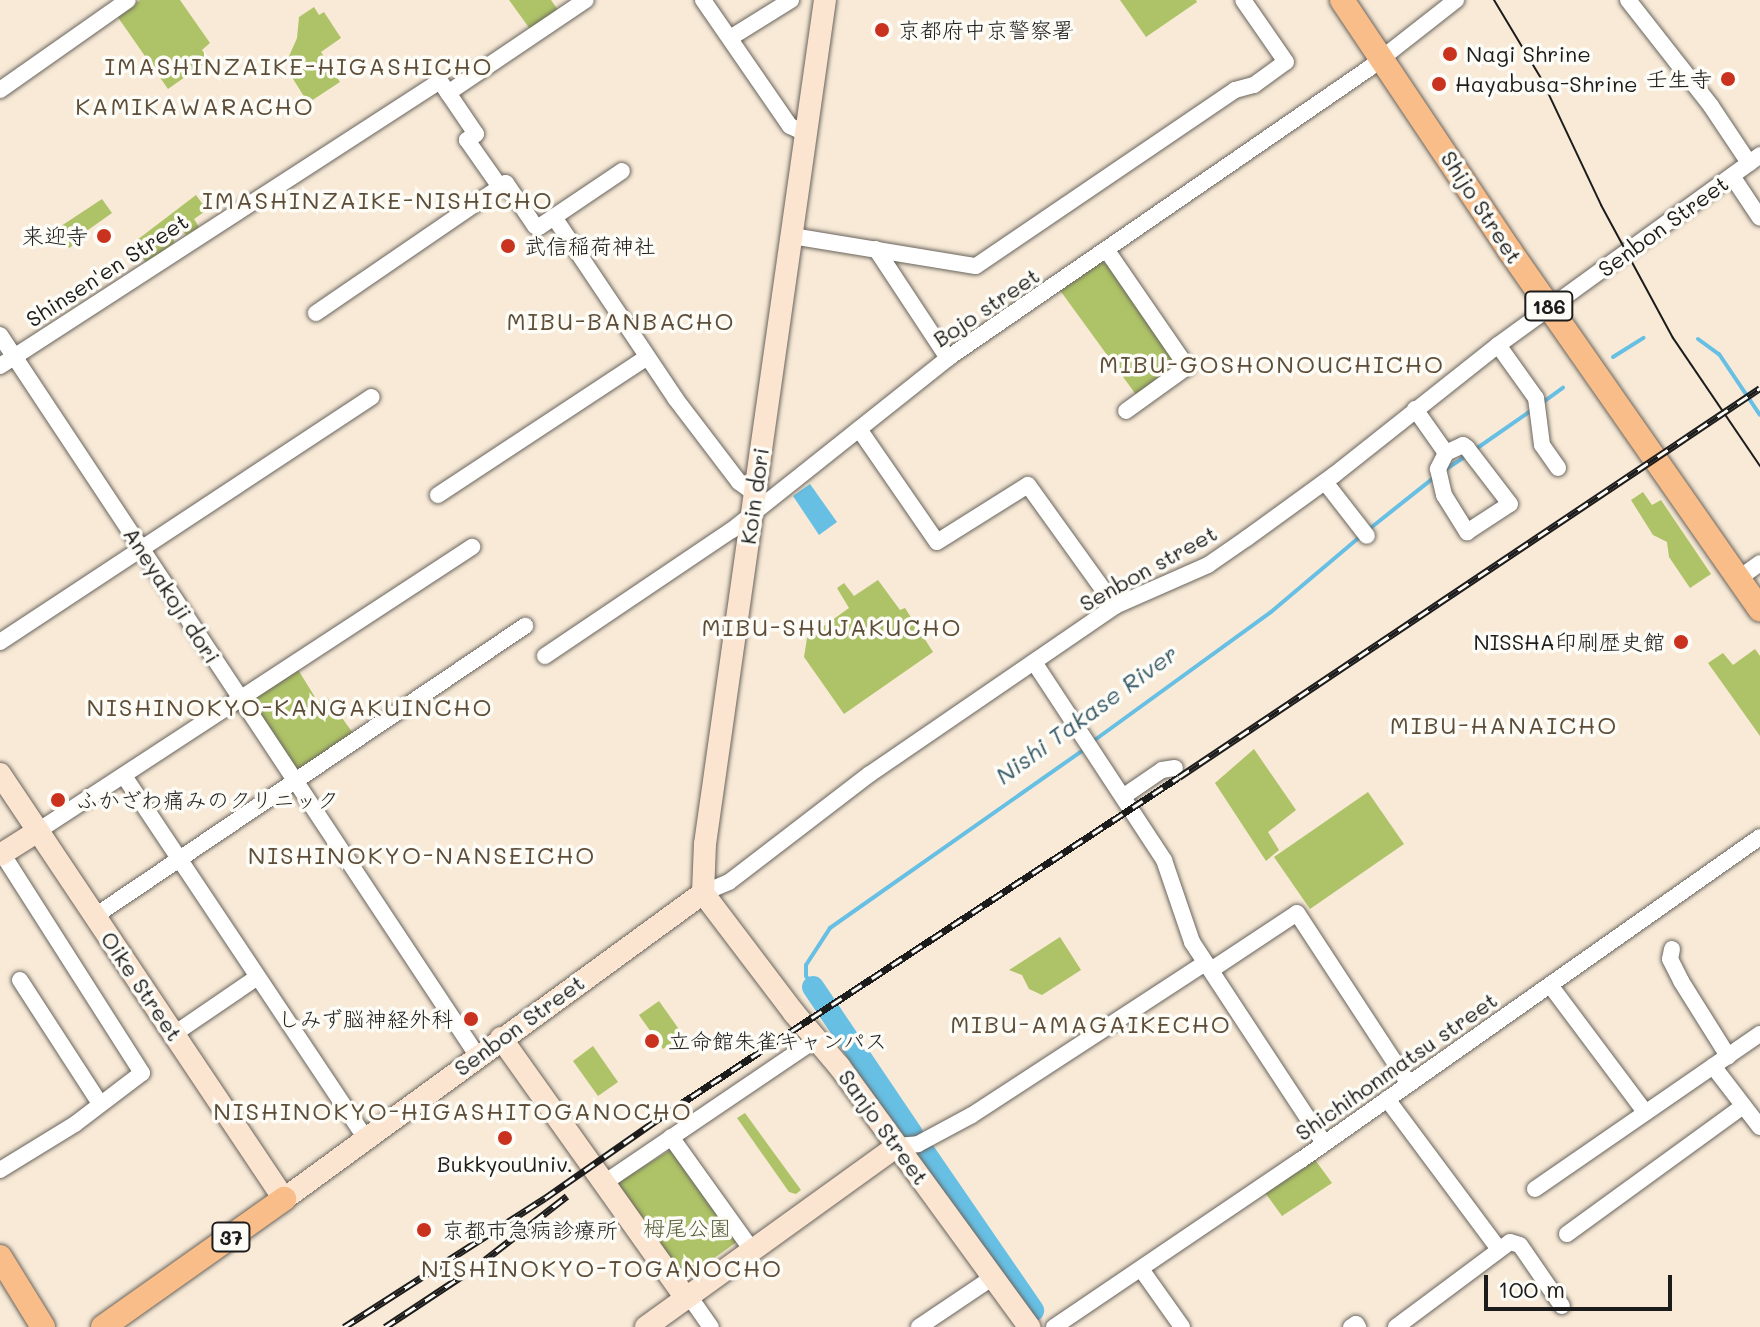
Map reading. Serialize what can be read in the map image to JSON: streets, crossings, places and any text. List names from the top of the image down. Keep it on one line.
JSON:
{"streets":{"main road":["Shijo Street","Senbon Street","186","37"],"street":["Shinsen'en Street","Bojo street","Koin dori","Senbon street","Aneyakoji dori","Oike Street","Shichihonmatsu street","Sanjo Street"]},"crossings":[["Shijo Street","Bojo street"],["Shijo Street","Senbon street"],["Senbon Street","Koin dori"],["Senbon Street","Senbon street"],["Senbon Street","Aneyakoji dori"],["Senbon Street","Oike Street"],["Senbon Street","Sanjo Street"],["Shinsen'en Street","Aneyakoji dori"],["Bojo street","Koin dori"],["Koin dori","Senbon street"],["Koin dori","Sanjo Street"],["Senbon street","Sanjo Street"]],"districts":["IMASHINZAIKE-HIGASHICHO","KAMIKAWARACHO","IMASHINZAIKE-NISHICHO","MIBU-BANBACHO","MIBU-GOSHONOUCHICHO","MIBU-SHUJAKUCHO","NISHINOKYO-KANGAKUINCHO","MIBU-HANAICHO","NISHINOKYO-NANSEICHO","MIBU-AMAGAIKECHO","NISHINOKYO-HIGASHITOGANOCHO","NISHINOKYO-TOGANOCHO"],"water":["Nishi Takase River"],"parks":["栂尾公園"],"places":["京都府中京警察署","Nagi Shrine","壬生寺","Hayabusa-Shrine","来迎寺","武信稲荷神社","NISSHA印刷歴史館","ふかざわ痛みのクリニック","しみず脳神経外科","立命館朱雀キャンパス","BukkyouUniv.","京都市急病診療所"],"scale_bar":"100 m"}
